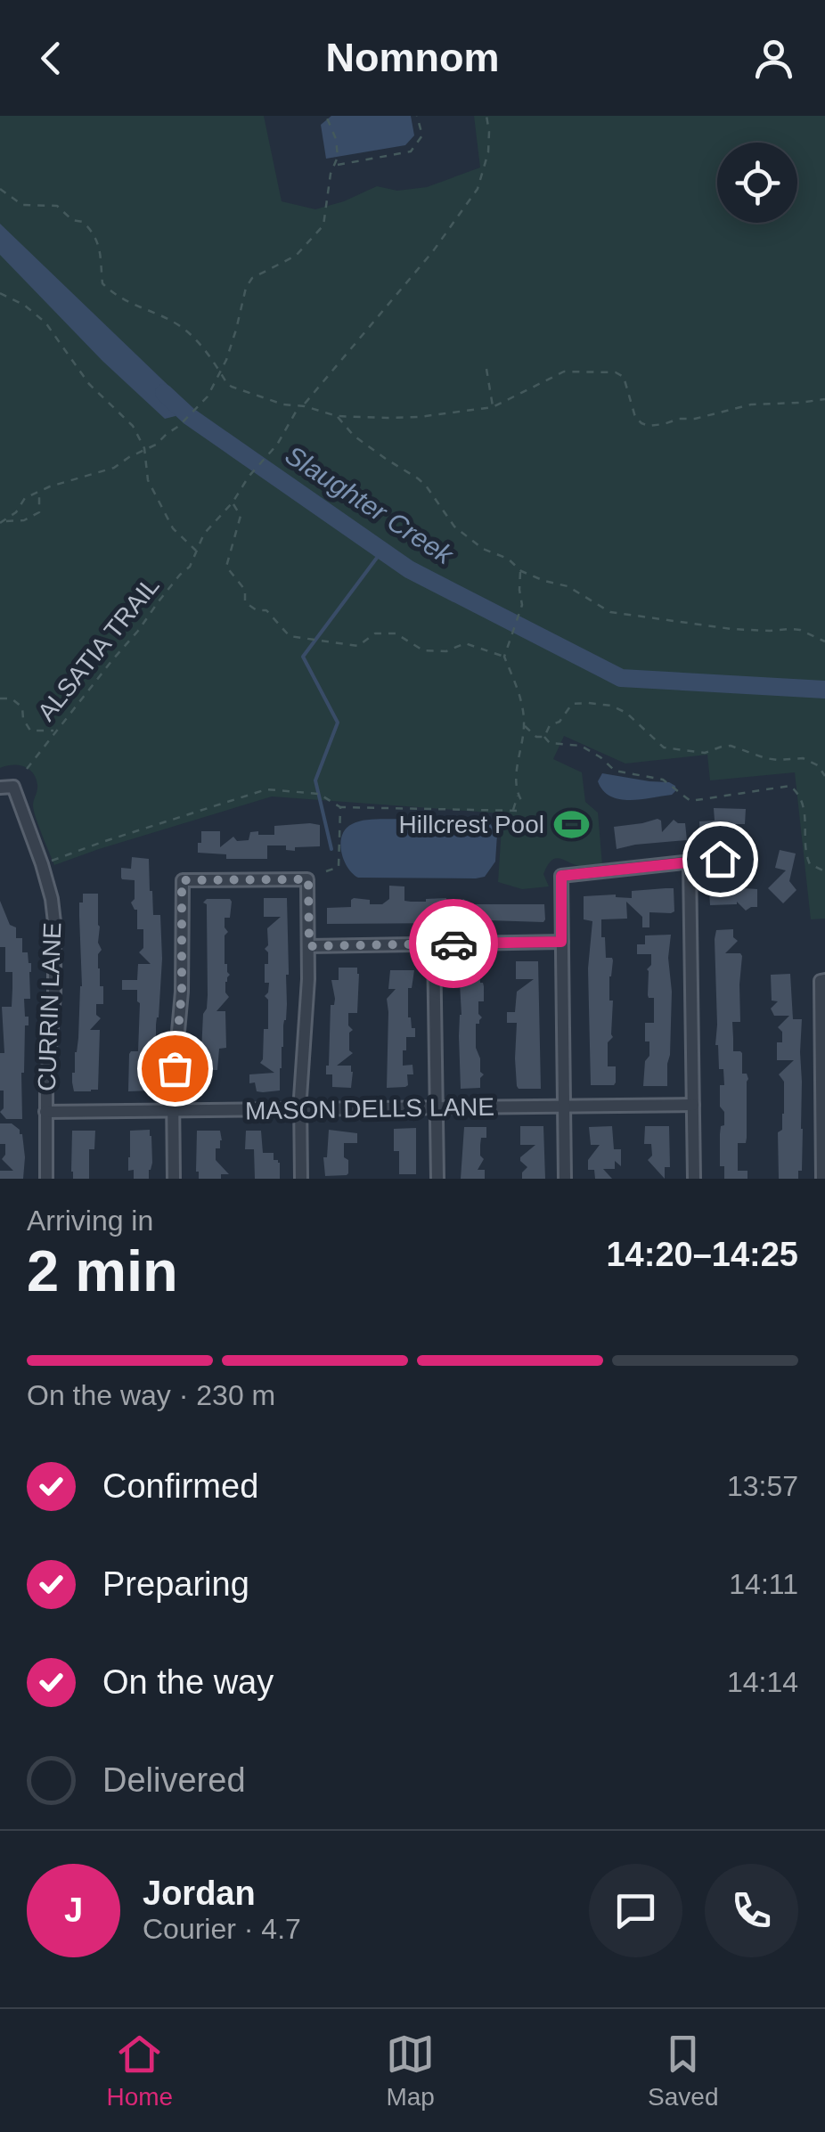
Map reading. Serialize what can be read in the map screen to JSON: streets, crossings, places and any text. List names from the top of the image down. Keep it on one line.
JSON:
{"streets":{"street":["CURRIN LANE","MASON DELLS LANE"],"path":["ALSATIA TRAIL"]},"crossings":[["CURRIN LANE","MASON DELLS LANE"]],"water":["Slaughter Creek"],"places":{"sports":["Hillcrest Pool"]},"page":{"header":"Nomnom","heading":["2 min","Arriving in","14:20–14:25"],"panel":["Jordan","Courier · 4.7"],"bar":"On the way · 230 m","list":[["Confirmed","13:57"],["Preparing","14:11"],["On the way","14:14"],"Delivered"],"round":"J","tabs":["Home","Map","Saved"]}}
